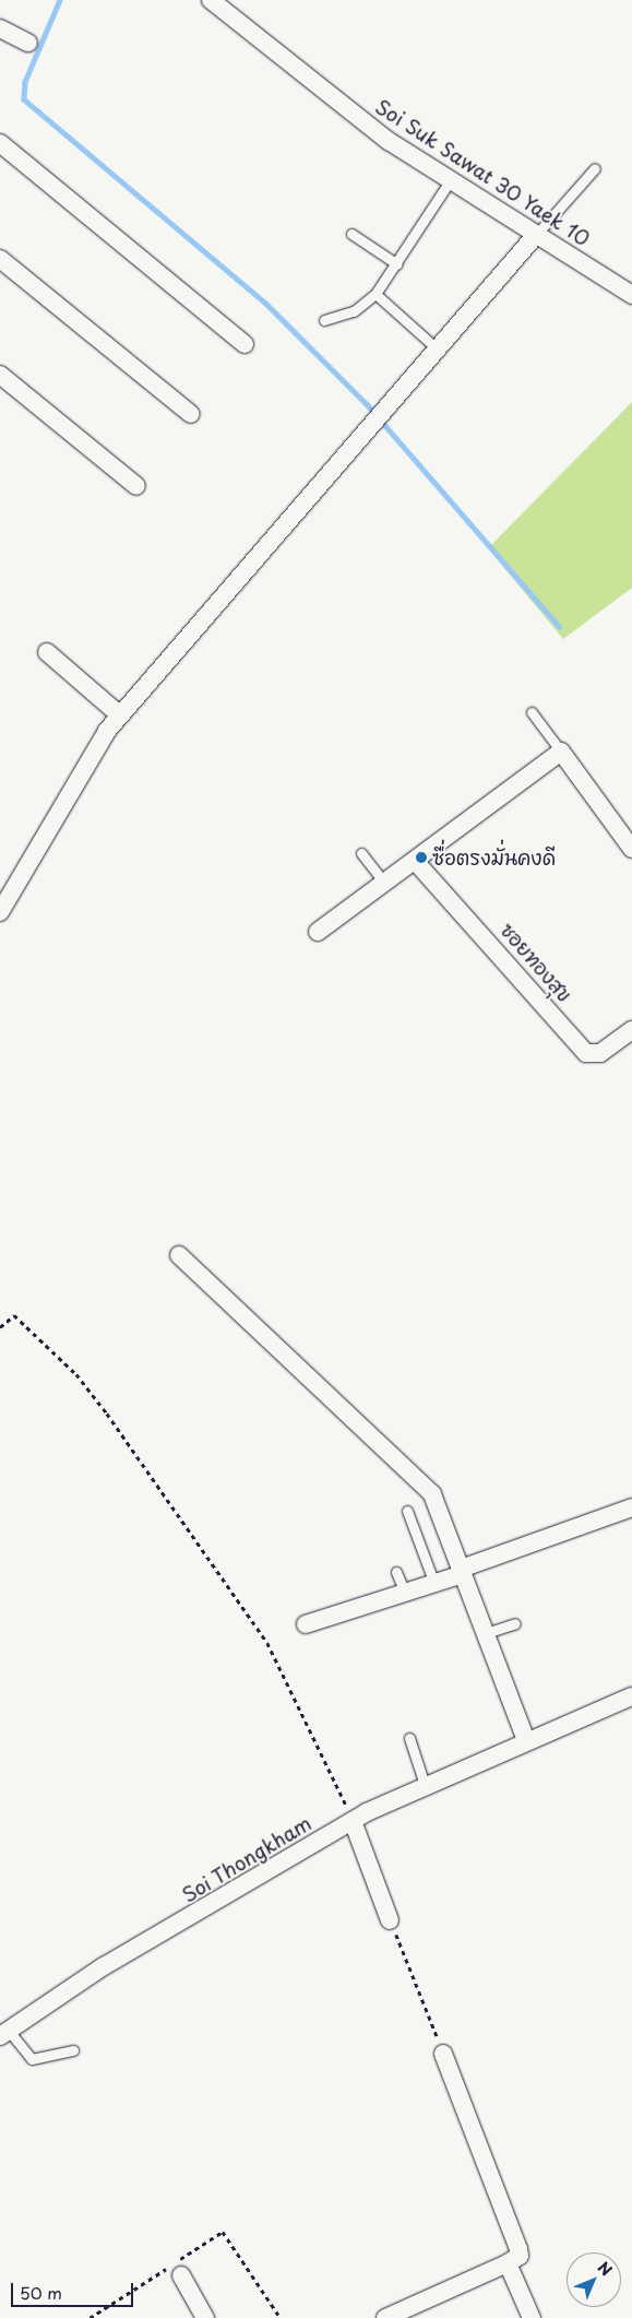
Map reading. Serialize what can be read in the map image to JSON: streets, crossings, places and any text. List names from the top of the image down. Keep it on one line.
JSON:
{"streets":{"street":["Soi Suk Sawat 30 Yaek 10","ซอยทองสุข","Soi Thongkham"]},"places":["ซื่อตรงมั่นคงดี"],"scale_bar":"50 m","north":"top right"}
